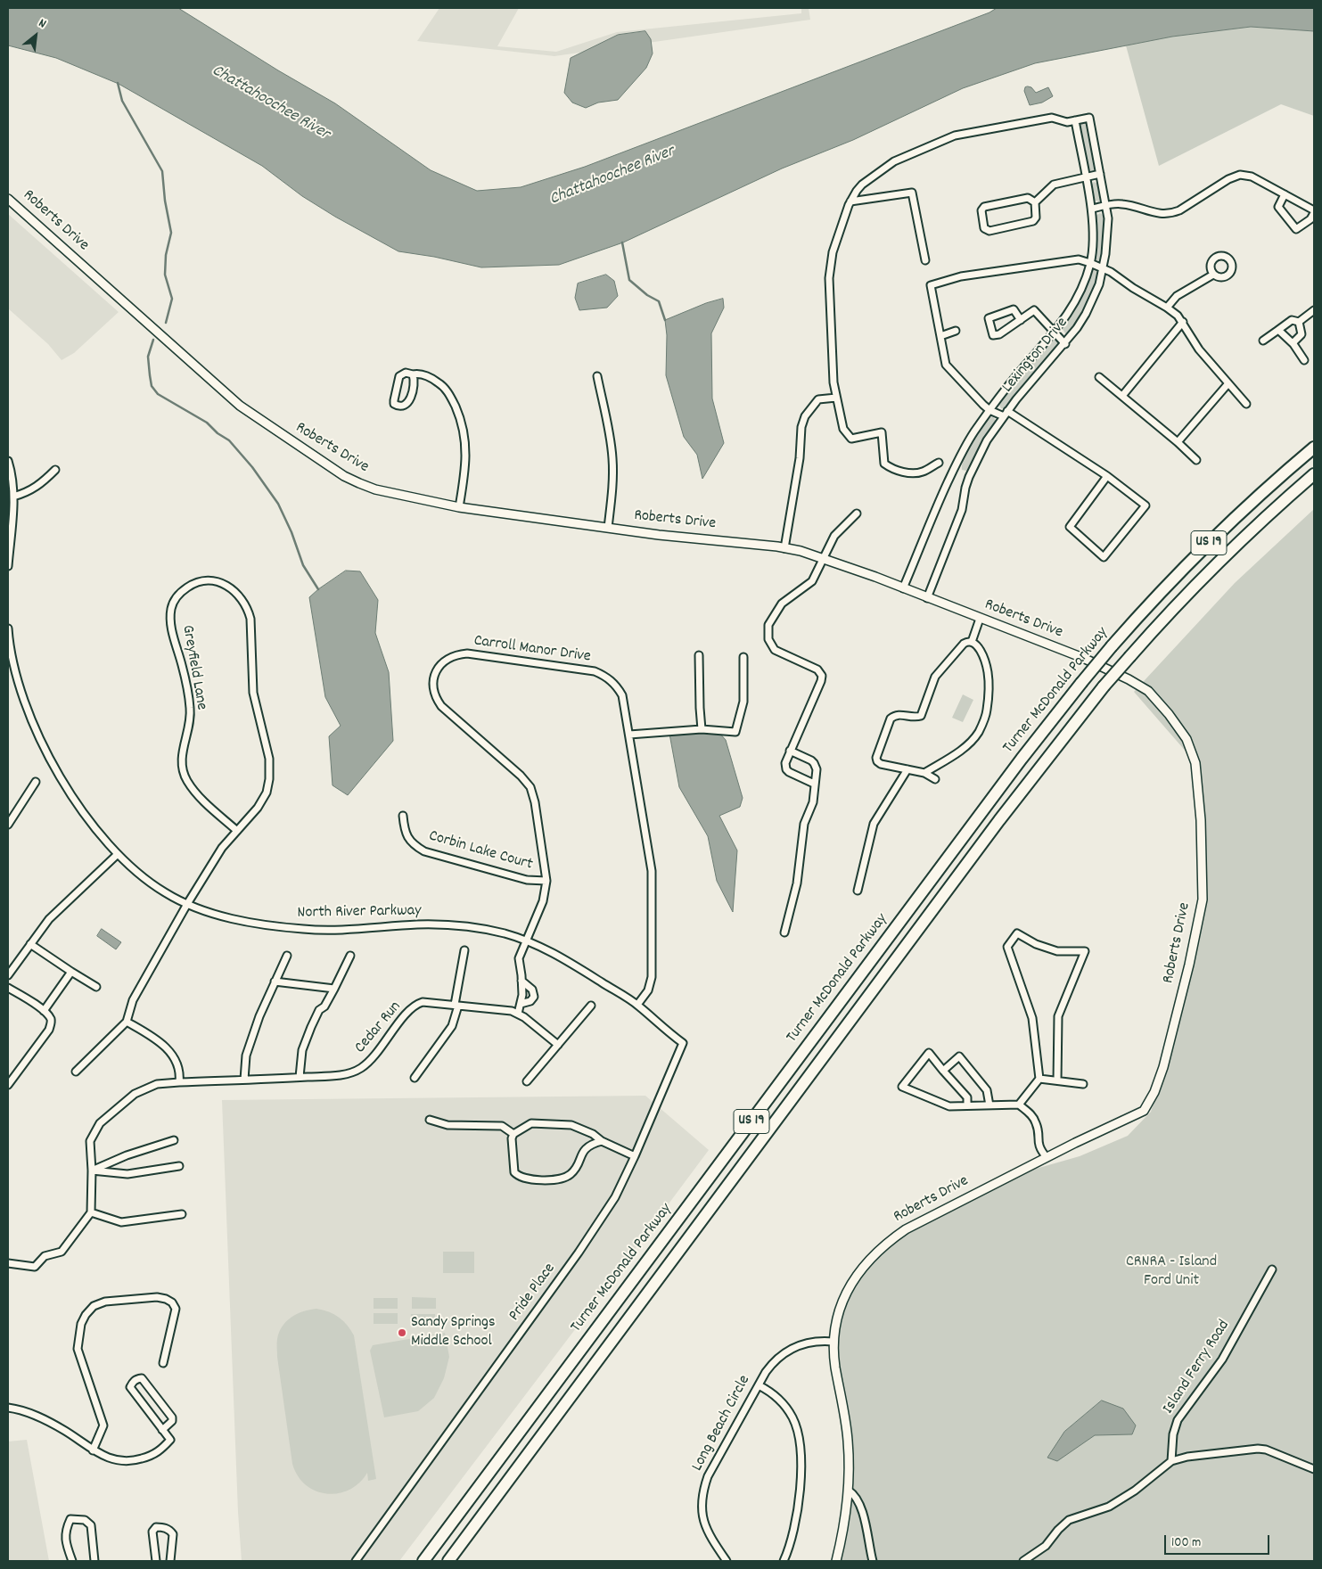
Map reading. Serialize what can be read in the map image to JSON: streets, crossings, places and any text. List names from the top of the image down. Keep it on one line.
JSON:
{"streets":{"highway":["US 19","Turner McDonald Parkway"],"street":["Roberts Drive","Lexington Drive","Carroll Manor Drive","Greyfield Lane","Corbin Lake Court","North River Parkway","Cedar Run","Pride Place","Island Ferry Road","Long Beach Circle"]},"crossings":[["Roberts Drive","Lexington Drive"],["Roberts Drive","Long Beach Circle"],["Carroll Manor Drive","Corbin Lake Court"],["Carroll Manor Drive","North River Parkway"],["Greyfield Lane","North River Parkway"],["North River Parkway","Pride Place"]],"water":["Chattahoochee River"],"parks":["CRNRA - Island Ford Unit"],"places":["Sandy Springs Middle School"],"scale_bar":"100 m","north":"top right"}
